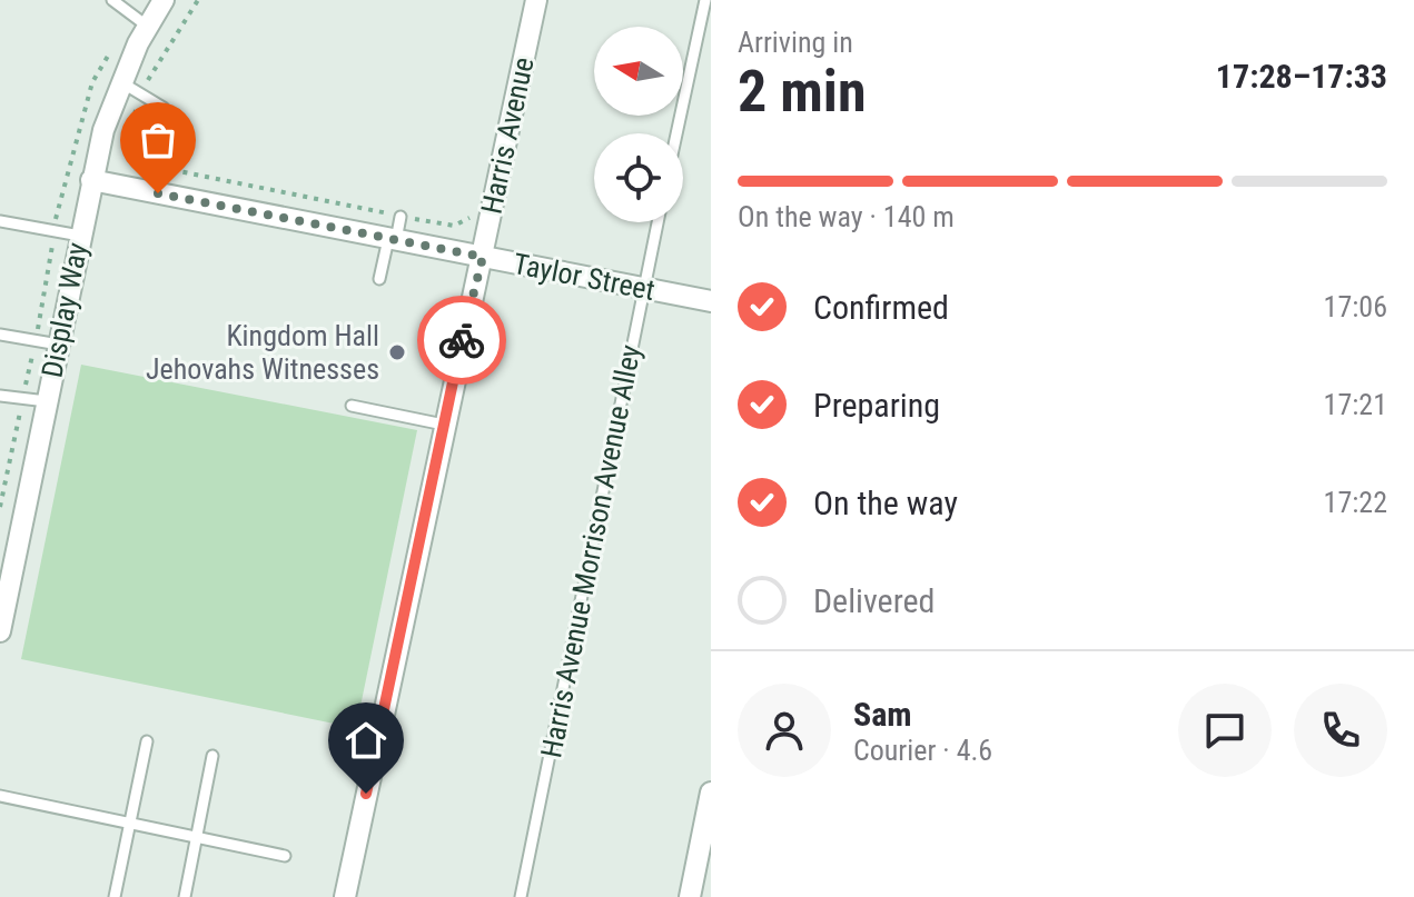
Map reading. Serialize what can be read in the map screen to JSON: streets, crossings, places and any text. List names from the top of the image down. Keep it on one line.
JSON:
{"streets":{"street":["Harris Avenue","Taylor Street","Display Way"],"lane":["Harris Avenue Morrison Avenue Alley"]},"crossings":[["Harris Avenue","Taylor Street"],["Taylor Street","Display Way"],["Taylor Street","Harris Avenue Morrison Avenue Alley"]],"places":["Kingdom Hall Jehovahs Witnesses"],"north":"left","page":{"heading":["2 min","Arriving in","17:28–17:33"],"panel":["Sam","Courier · 4.6"],"bar":"On the way · 140 m","list":[["Confirmed","17:06"],["Preparing","17:21"],["On the way","17:22"],"Delivered"]}}
